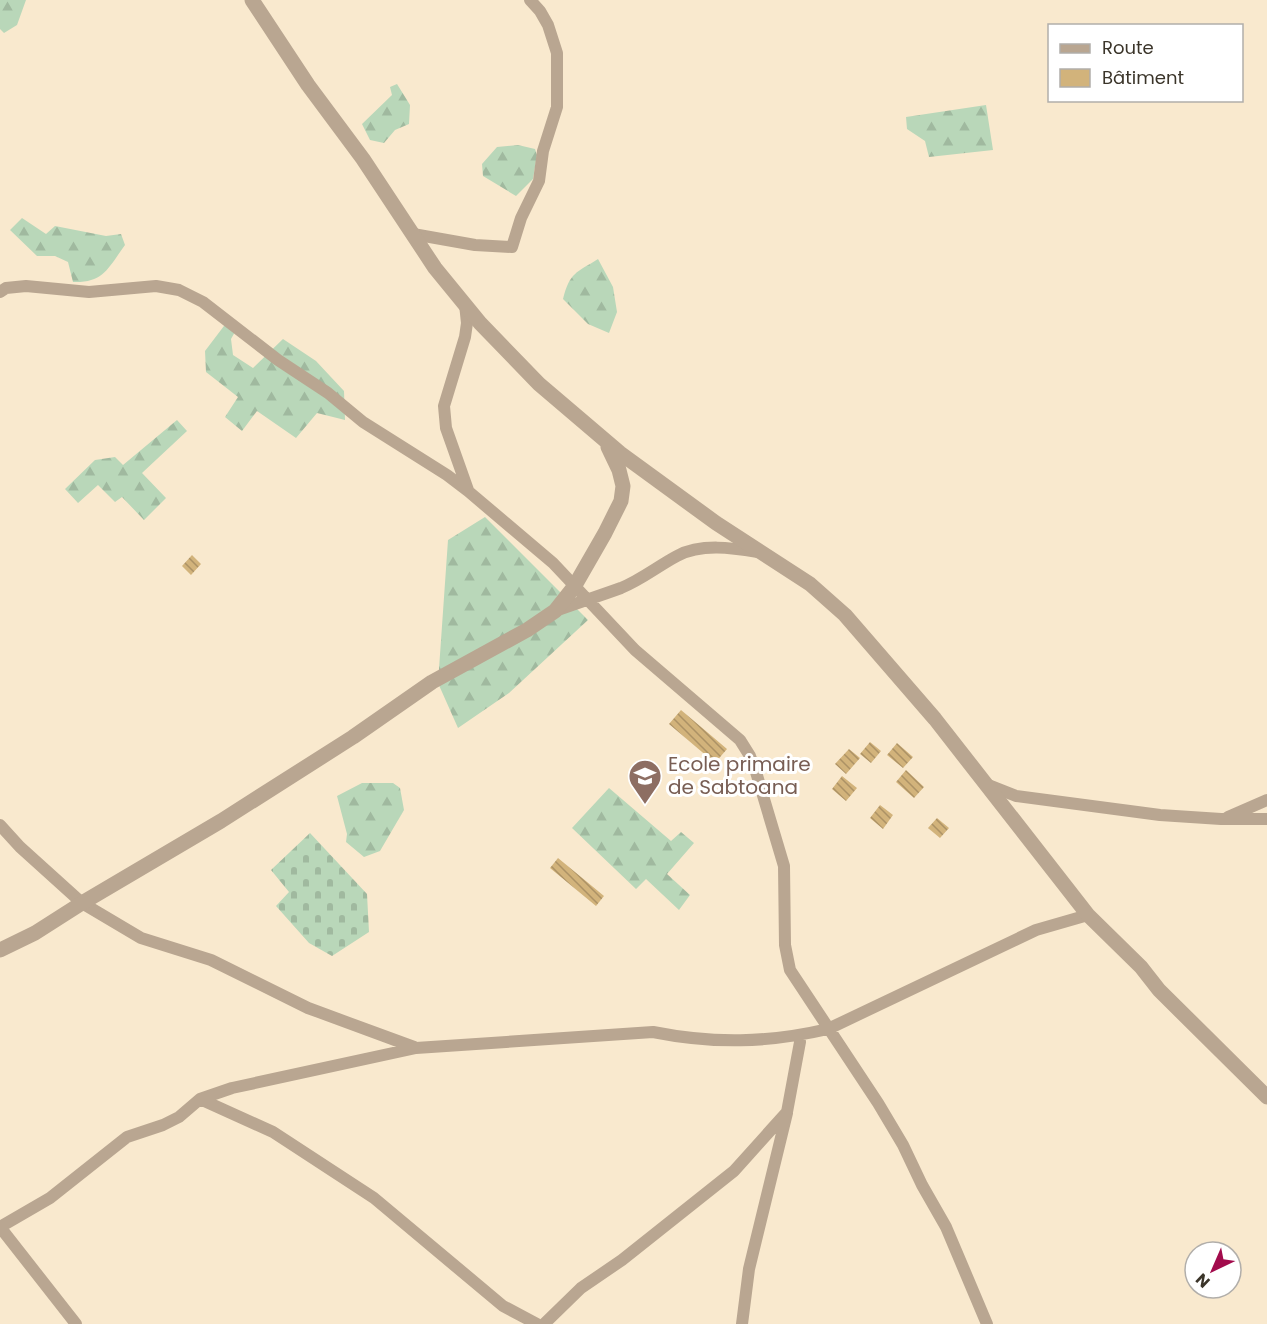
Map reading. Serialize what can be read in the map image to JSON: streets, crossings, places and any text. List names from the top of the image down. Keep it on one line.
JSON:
{"places":{"school or university":["Ecole primaire de Sabtoana"]},"legend":["Route","Bâtiment"],"north":"bottom left"}
